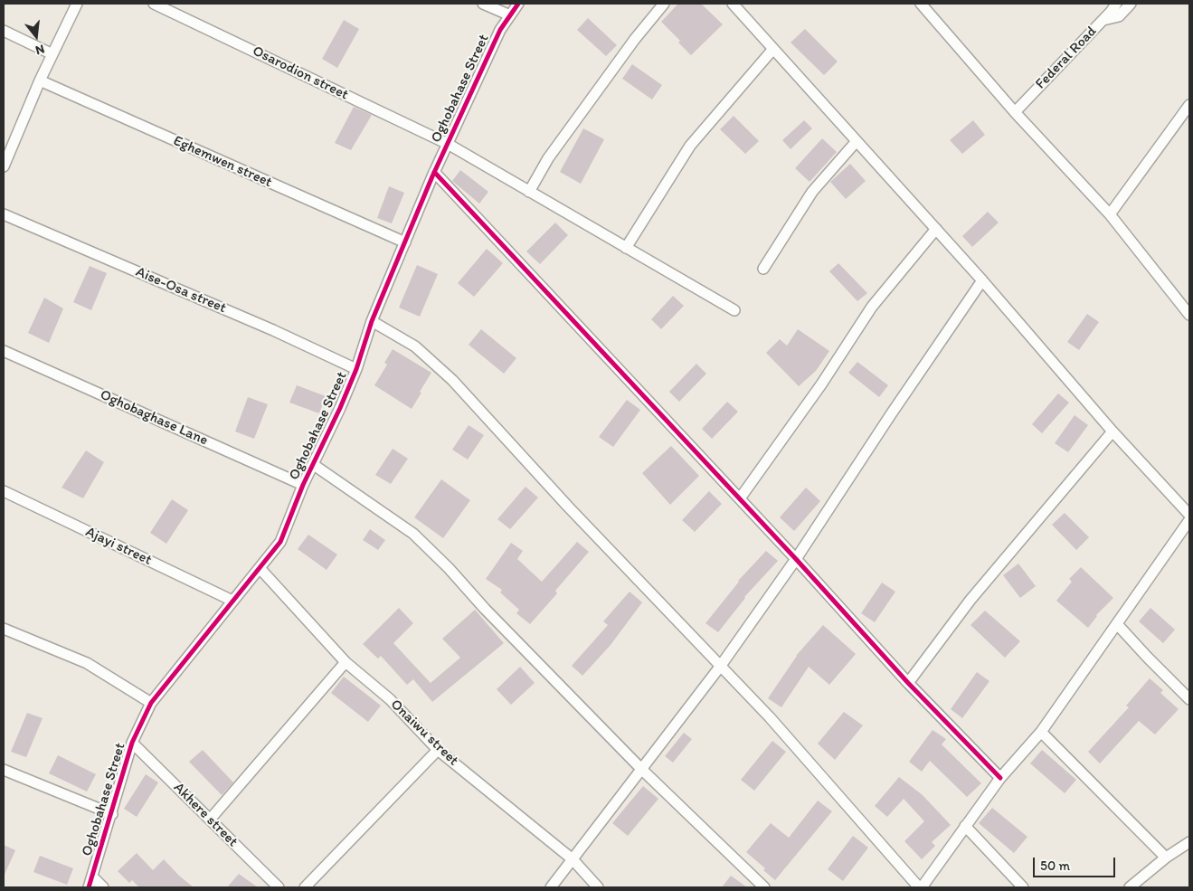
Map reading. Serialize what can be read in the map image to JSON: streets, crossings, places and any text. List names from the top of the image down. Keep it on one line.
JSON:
{"streets":{"street":["Federal Road","Osarodion street","Oghobahase Street","Eghemwen street","Aise-Osa street","Oghobaghase Lane","Ajayi street","Onaiwu street","Akhere street"]},"crossings":[["Osarodion street","Oghobahase Street"],["Oghobahase Street","Eghemwen street"],["Oghobahase Street","Aise-Osa street"],["Oghobahase Street","Oghobaghase Lane"],["Oghobahase Street","Ajayi street"],["Oghobahase Street","Onaiwu street"],["Oghobahase Street","Akhere street"]],"scale_bar":"50 m","north":"bottom"}
